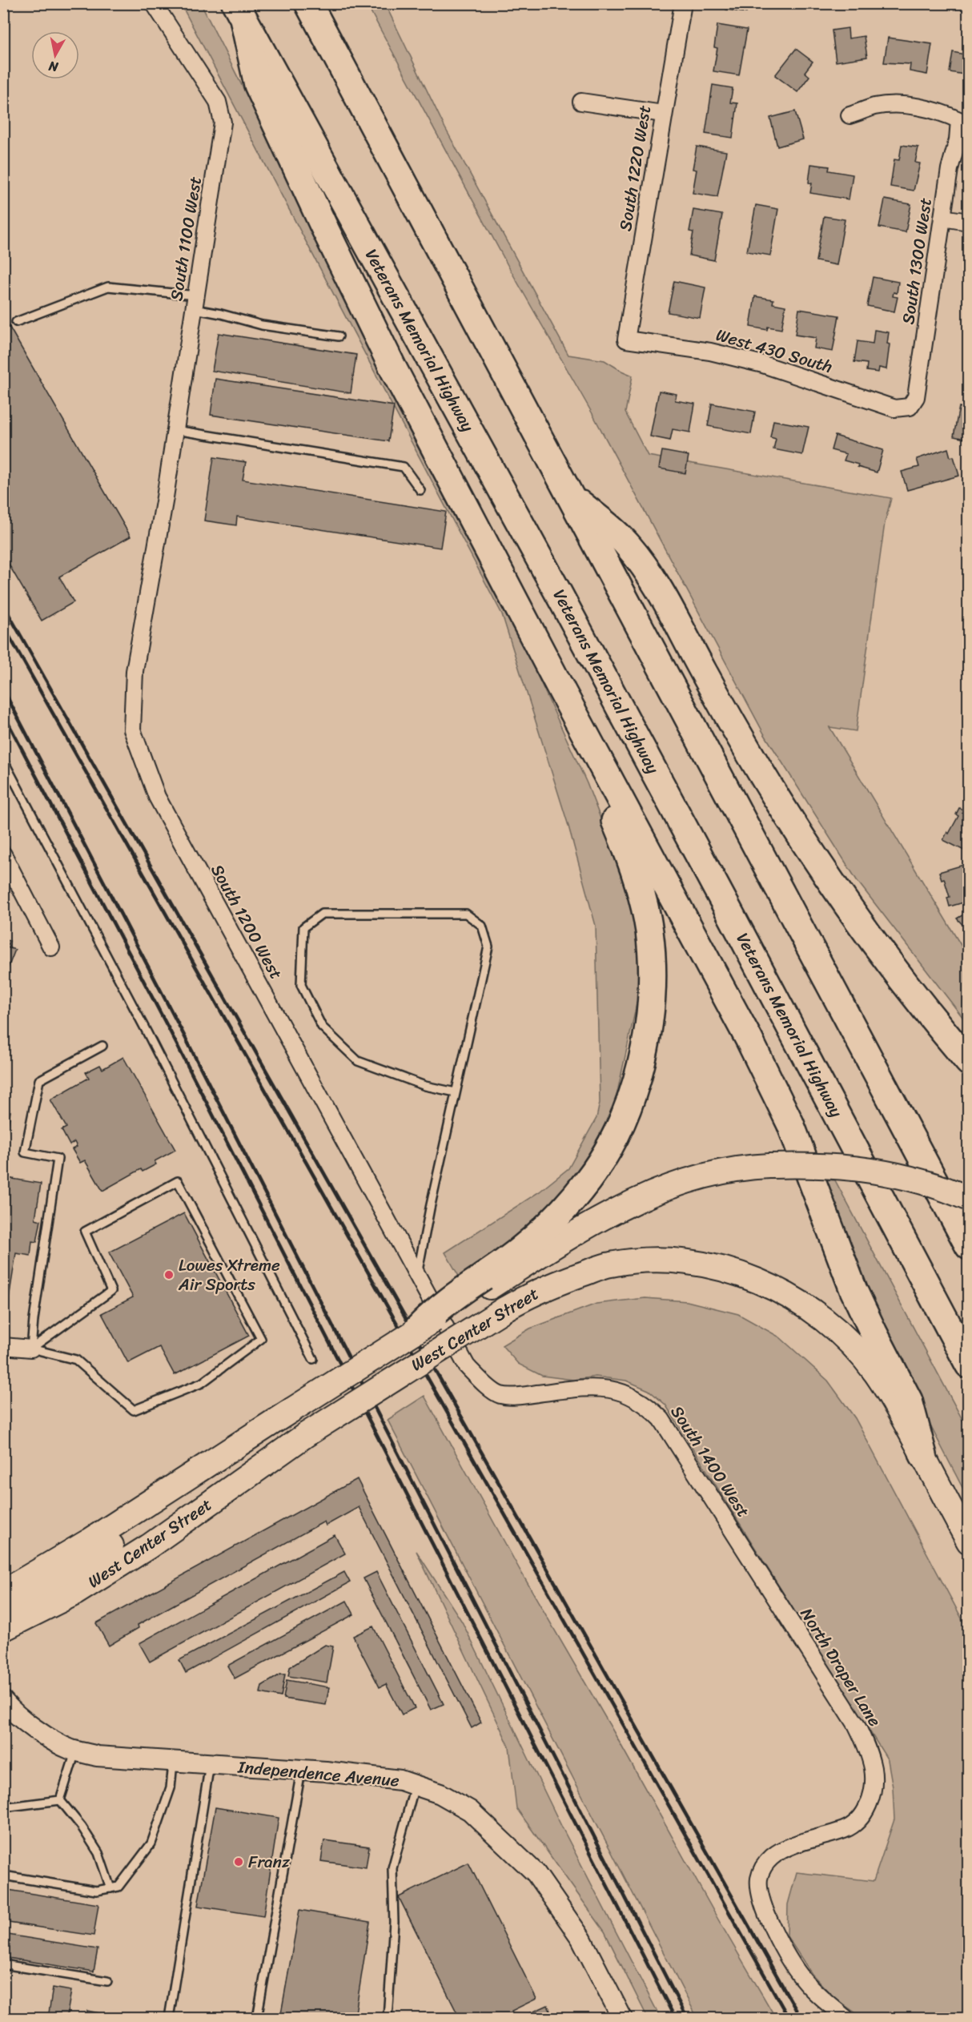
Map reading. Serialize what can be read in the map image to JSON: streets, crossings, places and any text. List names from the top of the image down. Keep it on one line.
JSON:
{"streets":{"highway":["Veterans Memorial Highway"],"main road":["West Center Street"],"street":["South 1220 West","South 1100 West","South 1300 West","West 430 South","South 1200 West","South 1400 West","North Draper Lane","Independence Avenue"]},"crossings":[["South 1220 West","West 430 South"],["South 1100 West","South 1200 West"],["South 1300 West","West 430 South"],["South 1200 West","South 1400 West"],["South 1400 West","North Draper Lane"]],"places":["Lowes Xtreme Air Sports","Franz"],"north":"bottom"}
